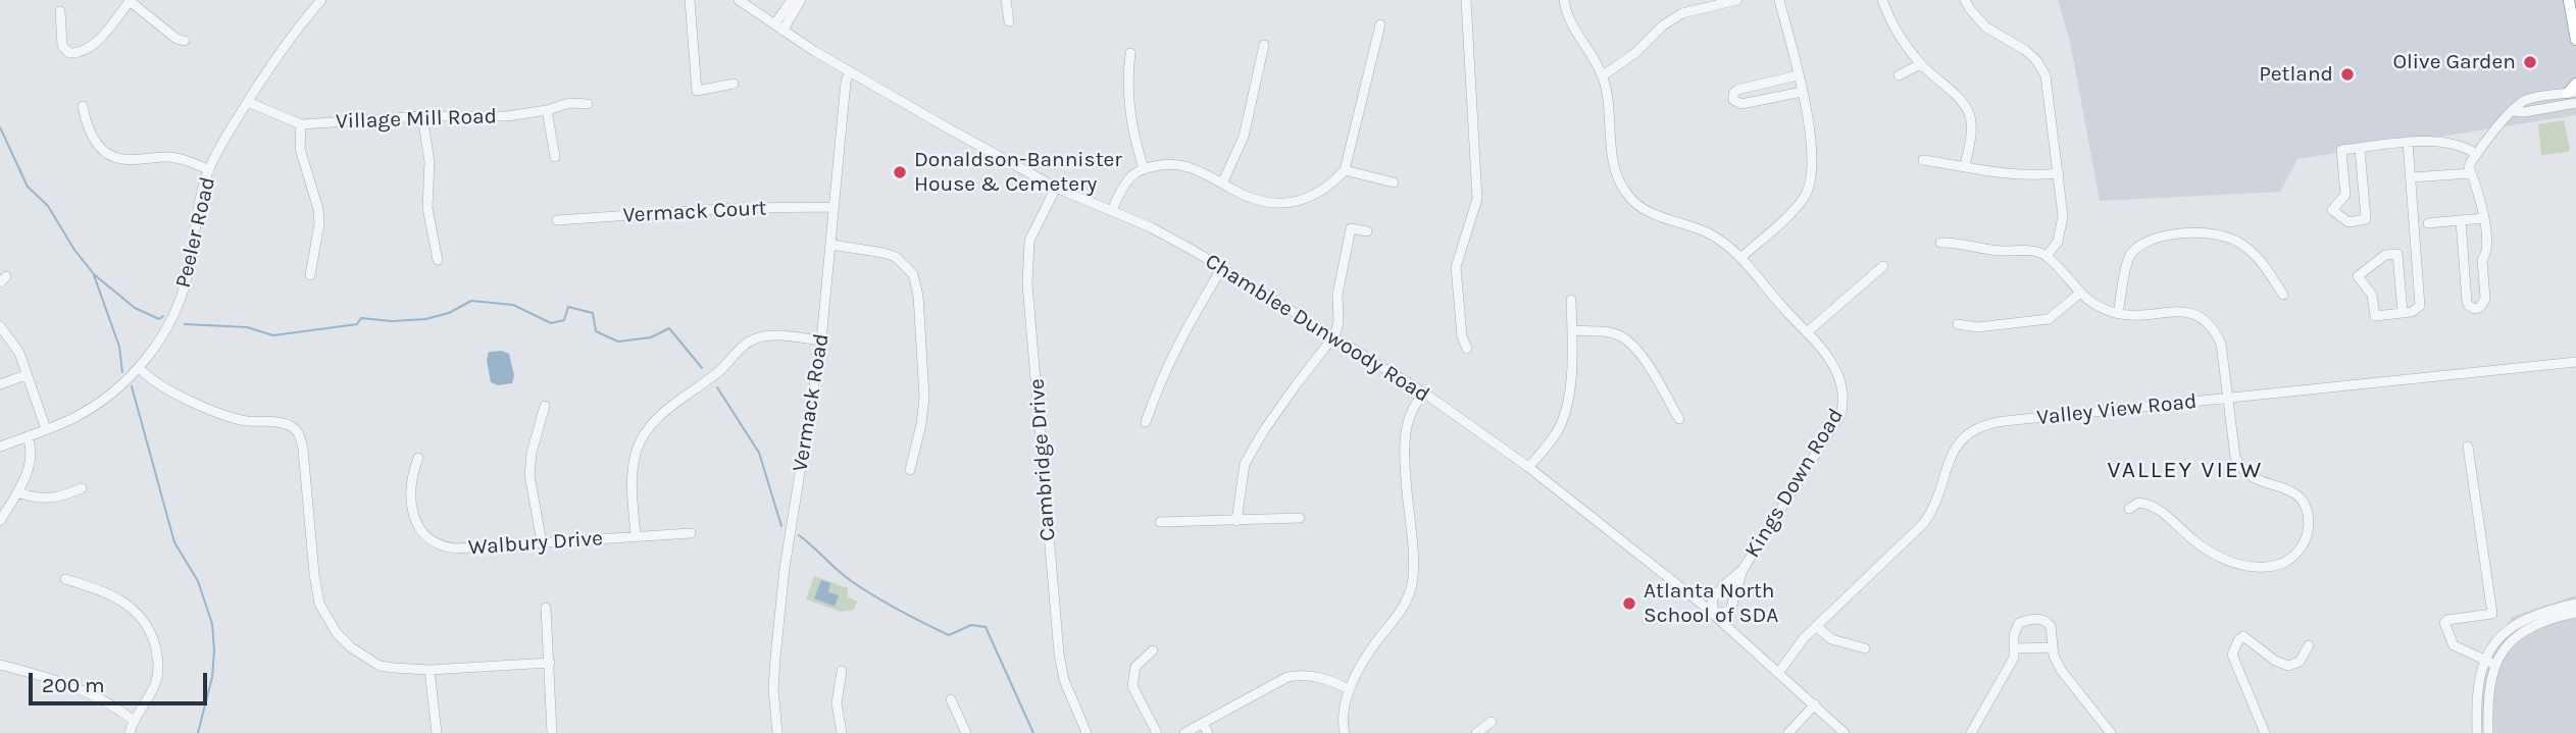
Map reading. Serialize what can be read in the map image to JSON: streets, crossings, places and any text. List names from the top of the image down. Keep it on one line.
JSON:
{"streets":{"street":["Village Mill Road","Vermack Court","Peeler Road","Chamblee Dunwoody Road","Vermack Road","Valley View Road","Cambridge Drive","Kings Down Road","Walbury Drive"]},"crossings":[["Village Mill Road","Peeler Road"],["Vermack Court","Vermack Road"],["Chamblee Dunwoody Road","Vermack Road"],["Chamblee Dunwoody Road","Valley View Road"],["Chamblee Dunwoody Road","Cambridge Drive"],["Chamblee Dunwoody Road","Kings Down Road"]],"districts":["VALLEY VIEW"],"places":["Olive Garden","Petland","Donaldson-Bannister House & Cemetery","Atlanta North School of SDA"],"scale_bar":"200 m"}
